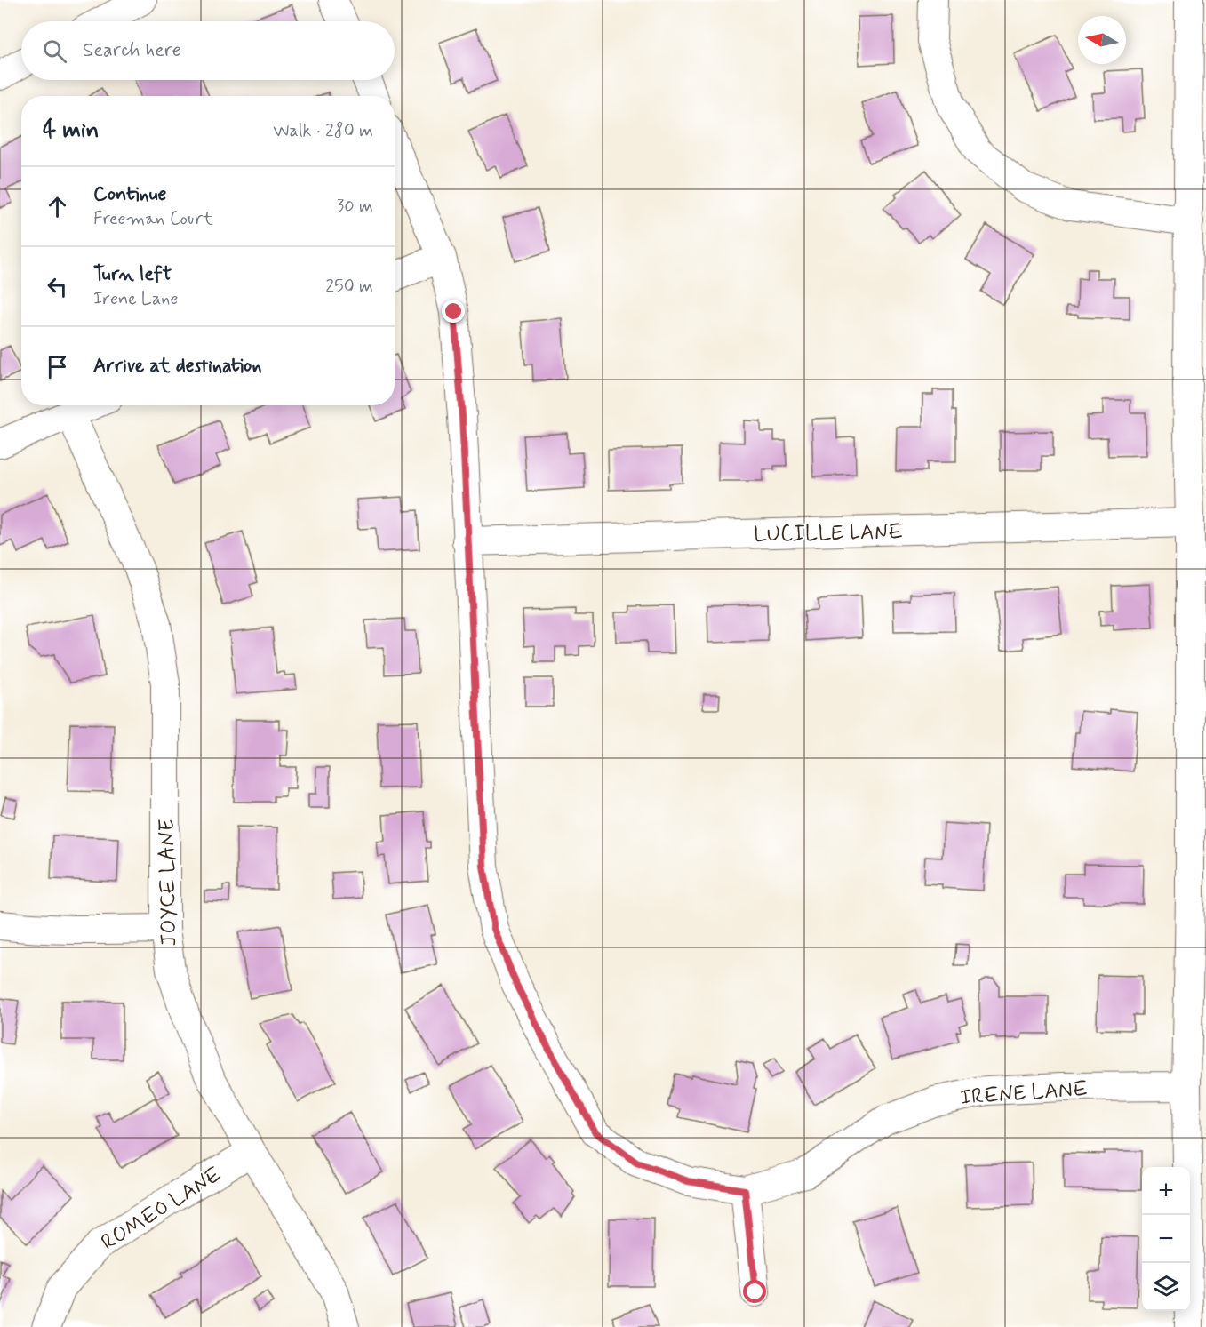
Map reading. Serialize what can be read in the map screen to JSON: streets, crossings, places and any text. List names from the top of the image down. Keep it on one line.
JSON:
{"streets":{"street":["LUCILLE LANE","JOYCE LANE","IRENE LANE","ROMEO LANE"]},"crossings":[["LUCILLE LANE","IRENE LANE"],["JOYCE LANE","ROMEO LANE"]],"north":"left","page":{"search":"Search here","heading":["4 min","Walk · 280 m"],"list":[["Continue","Freeman Court","30 m"],["Turn left","Irene Lane","250 m"],"Arrive at destination"],"map_buttons":["+","−"]}}
